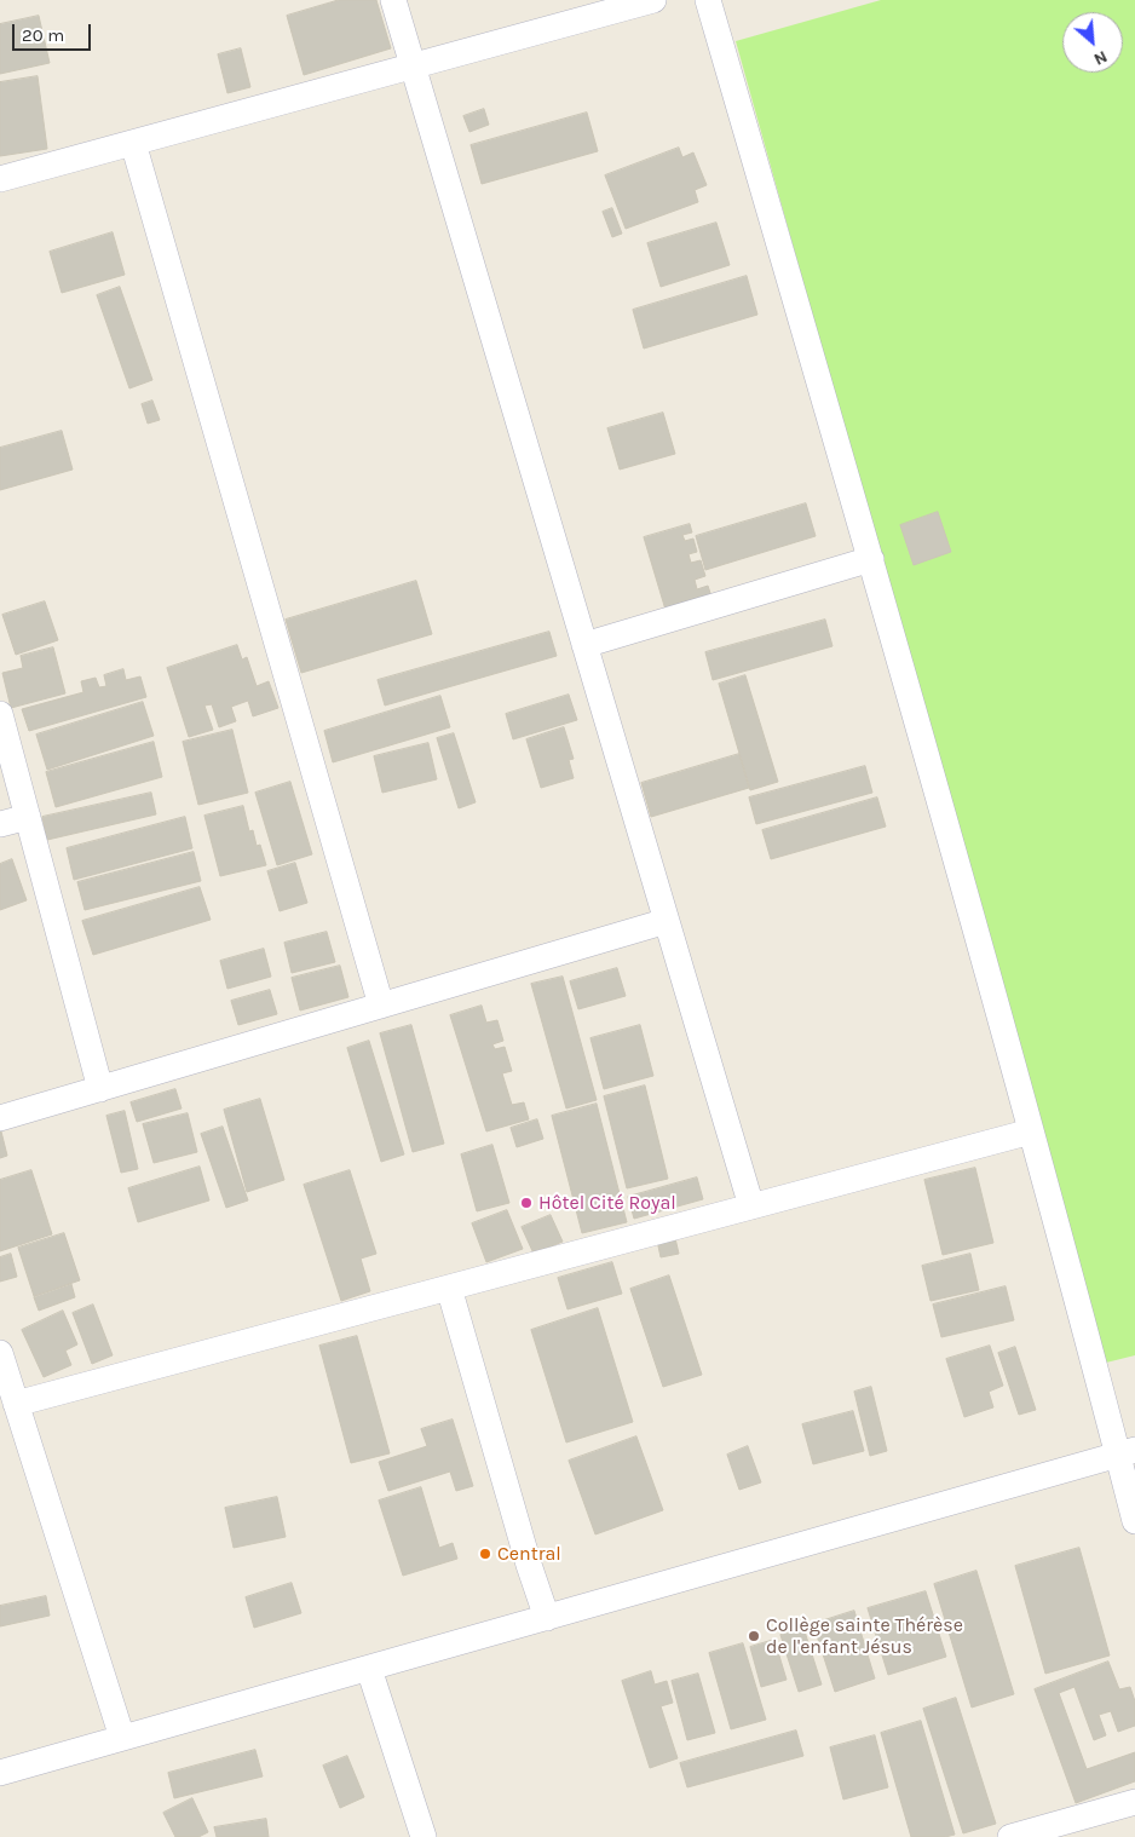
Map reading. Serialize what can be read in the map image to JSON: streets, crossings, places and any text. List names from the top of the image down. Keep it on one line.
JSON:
{"places":["Hôtel Cité Royal","Central","Collège sainte Thérèse de l'enfant Jésus"],"scale_bar":"20 m","north":"bottom right"}
